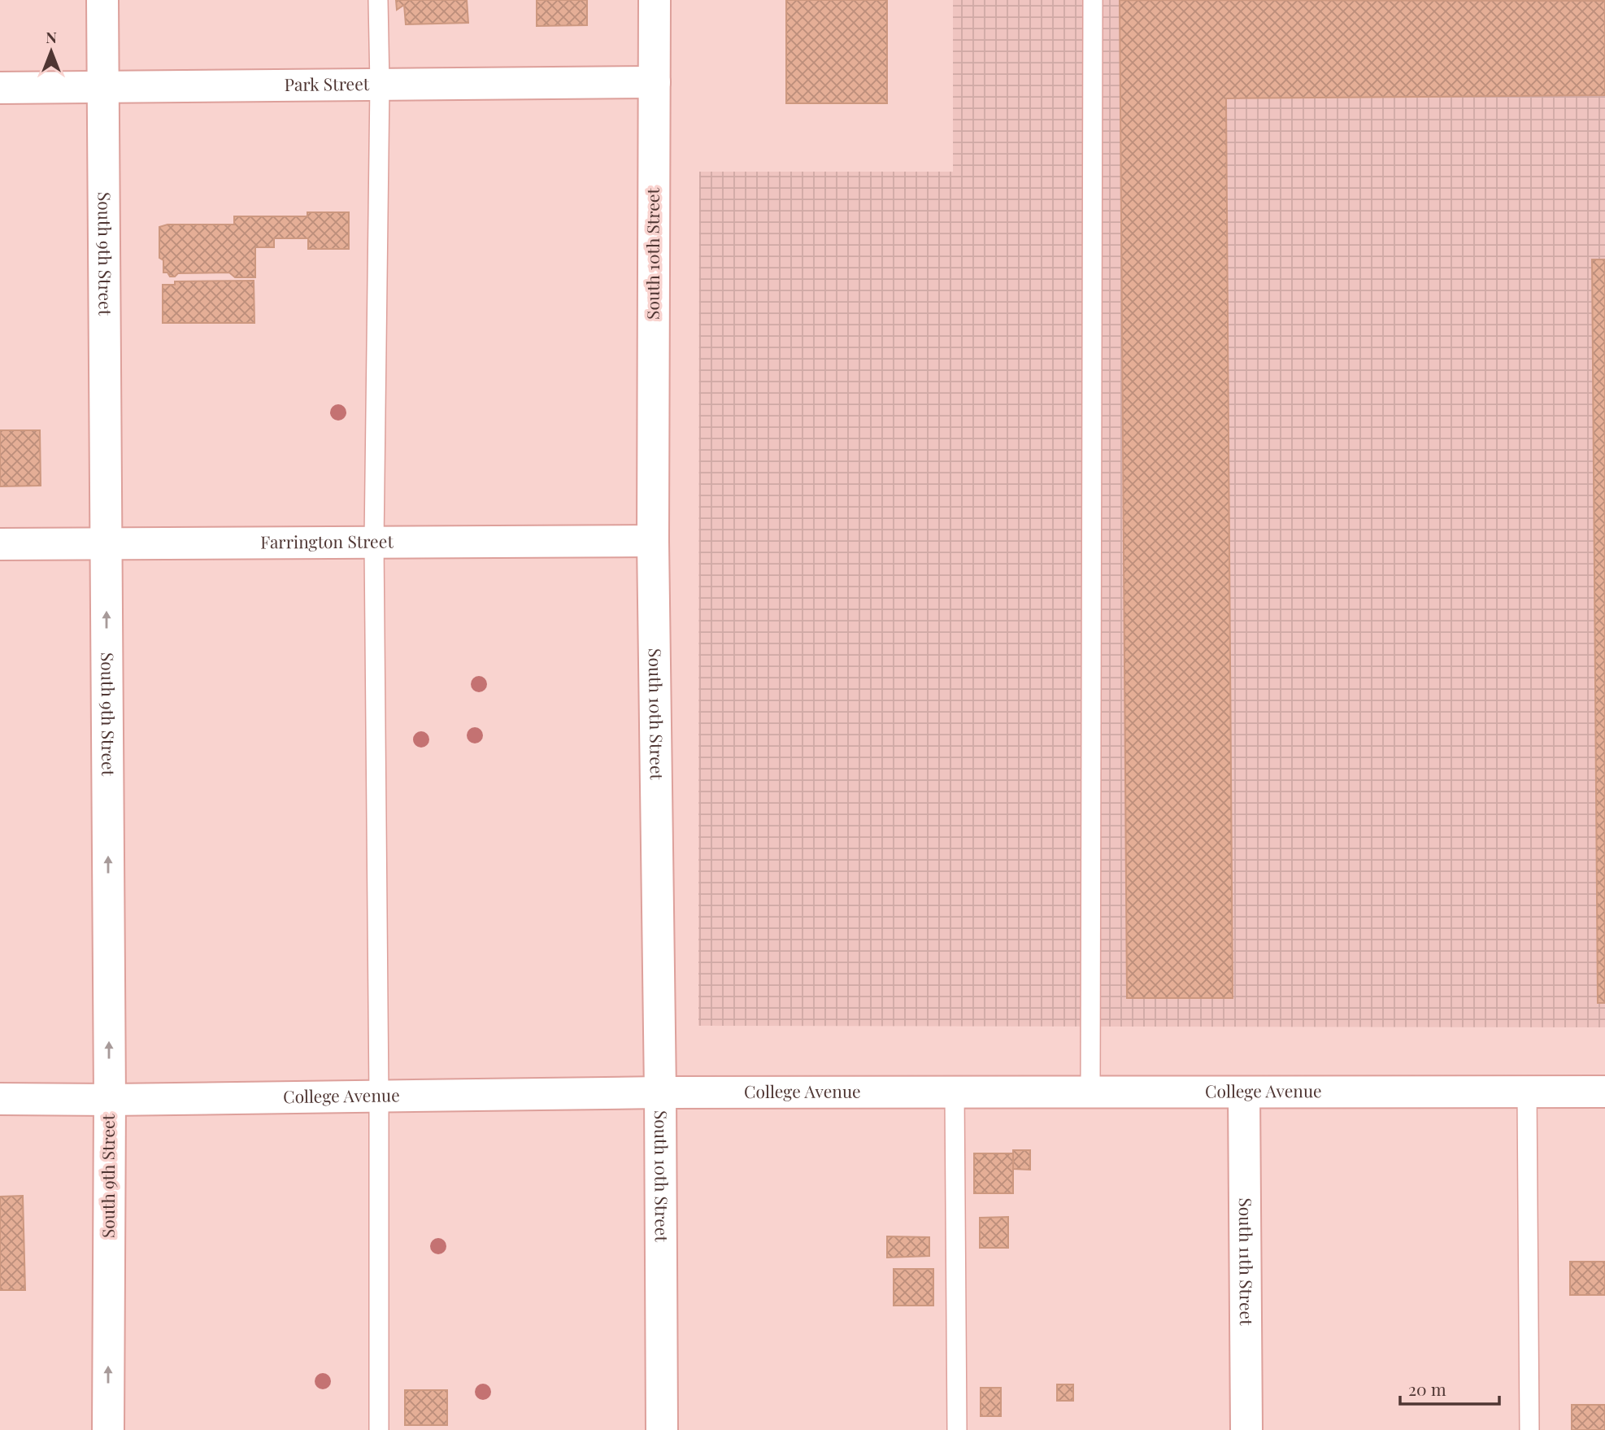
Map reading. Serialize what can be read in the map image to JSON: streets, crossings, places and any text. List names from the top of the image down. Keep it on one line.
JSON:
{"streets":{"street":["Park Street","South 9th Street","South 10th Street","Farrington Street","College Avenue","South 11th Street"]},"crossings":[["Park Street","South 9th Street"],["Park Street","South 10th Street"],["South 9th Street","Farrington Street"],["South 9th Street","College Avenue"],["South 10th Street","Farrington Street"],["South 10th Street","College Avenue"],["College Avenue","South 11th Street"]],"one_way":["South 9th Street"],"scale_bar":"20 m","north":"top"}
